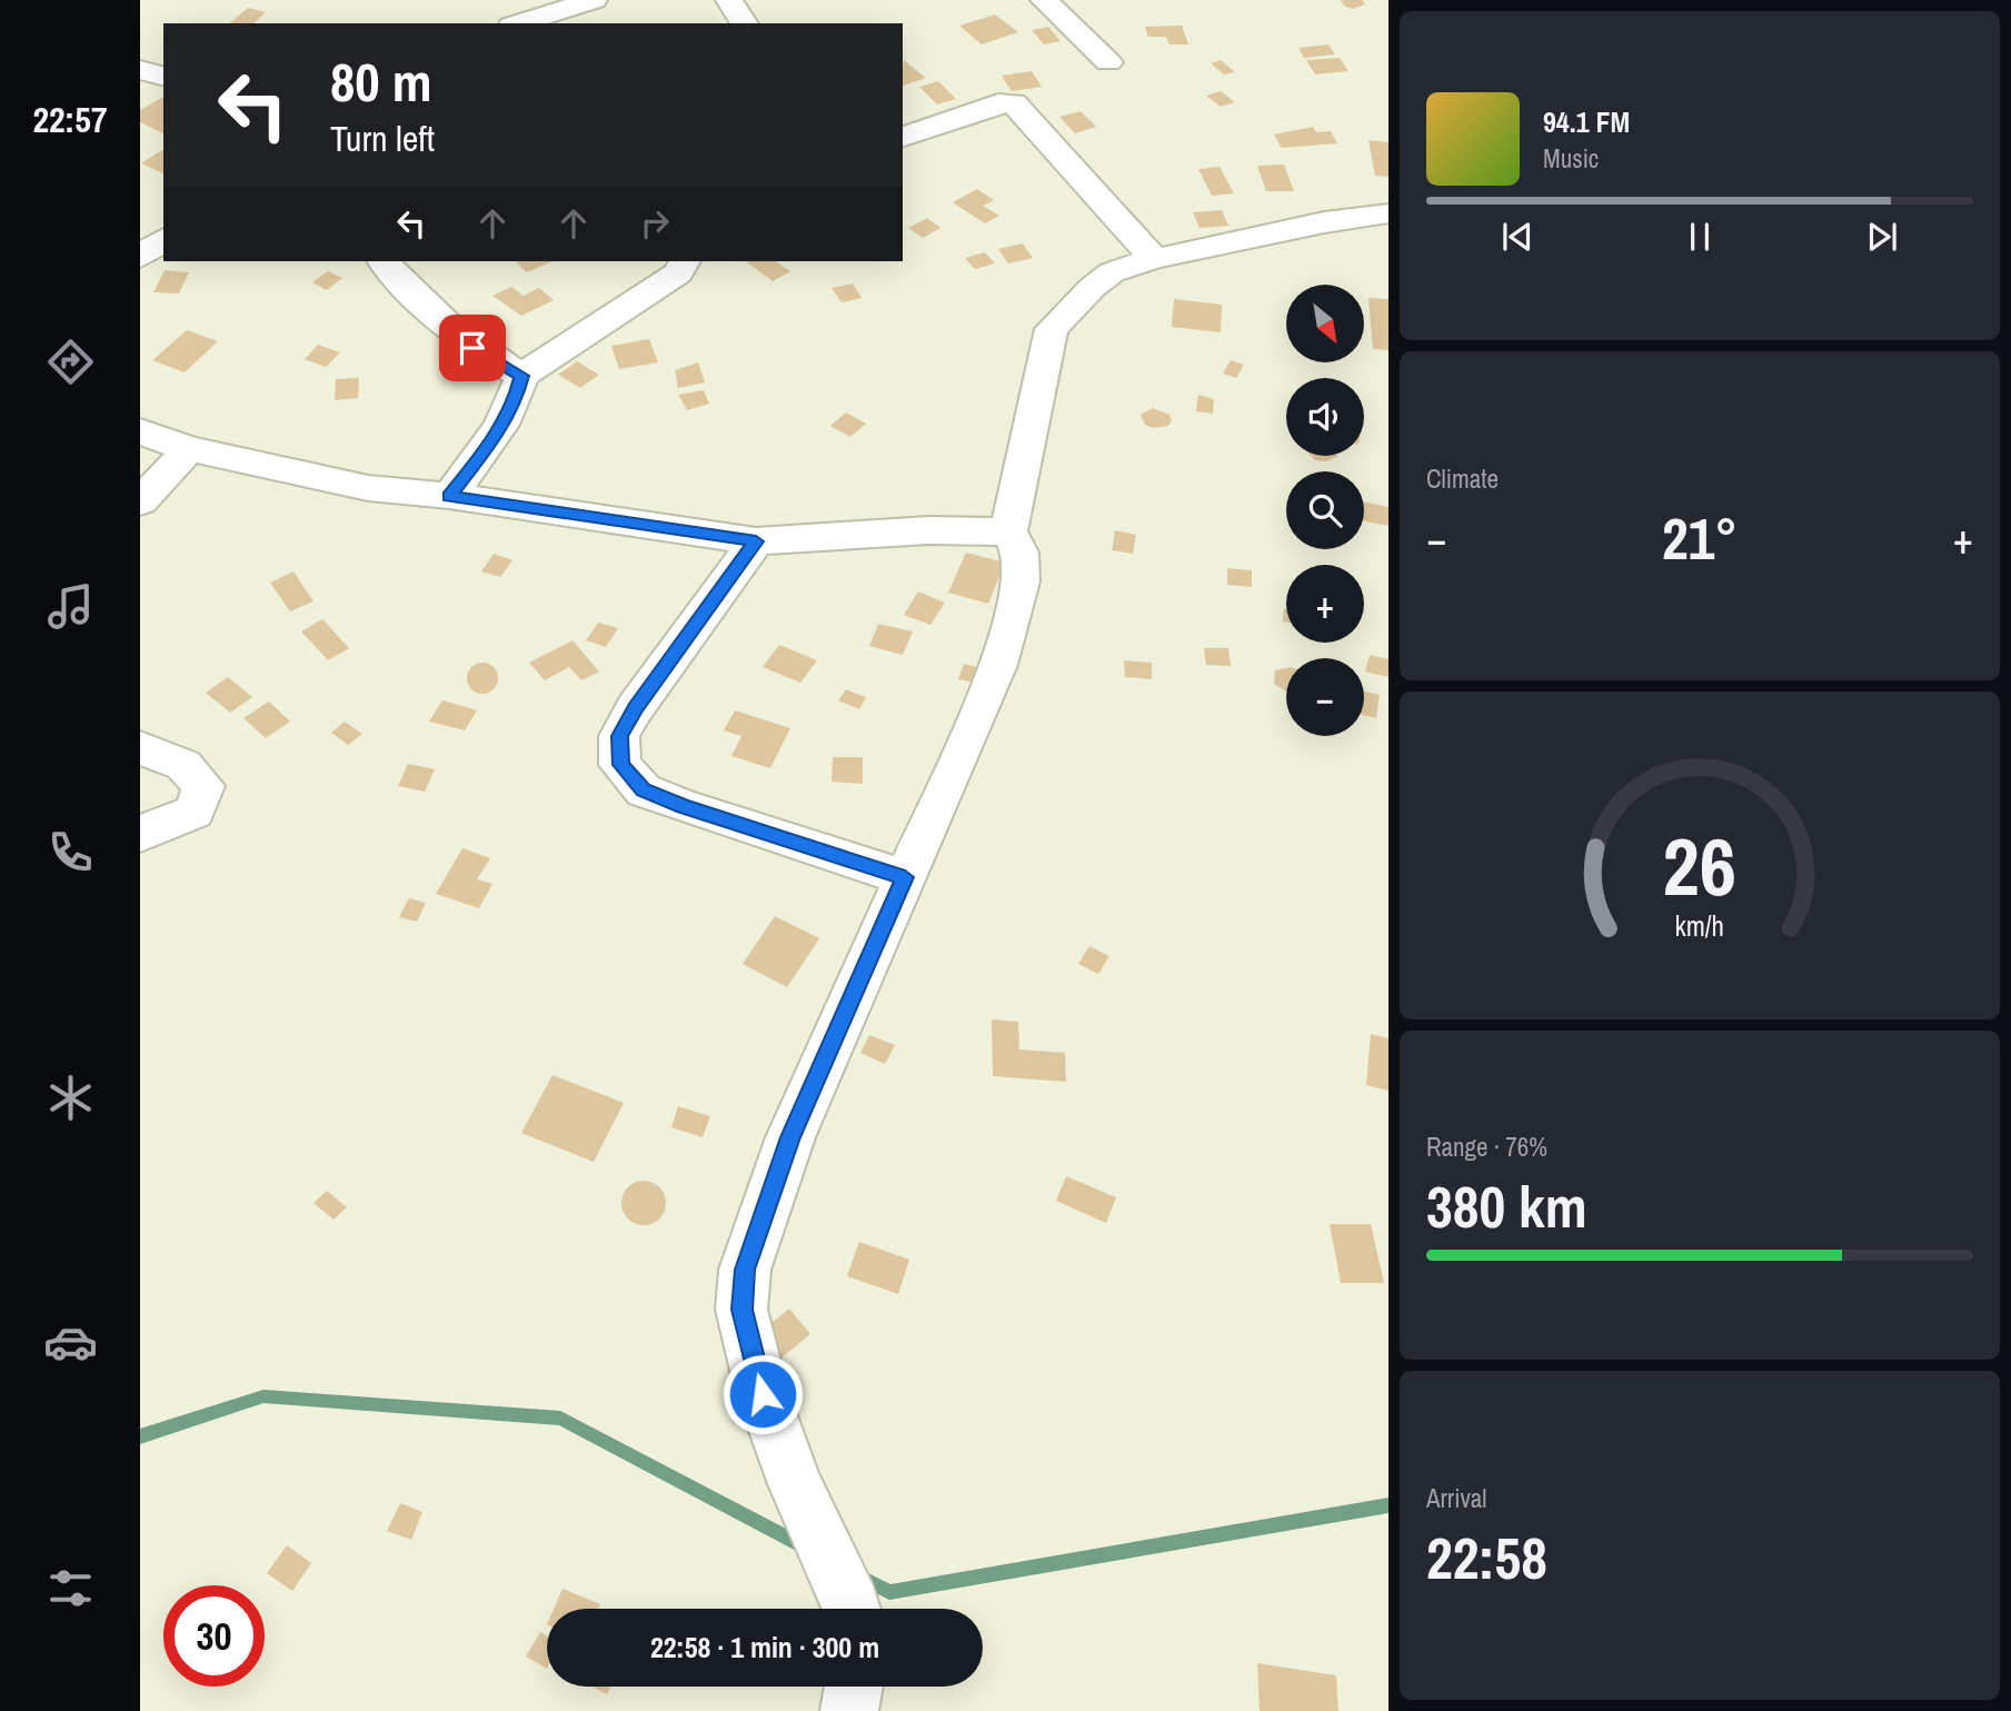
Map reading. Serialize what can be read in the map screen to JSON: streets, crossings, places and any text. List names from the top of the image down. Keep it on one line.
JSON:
{"north":"bottom right","page":{"tabs":"22:57","turn":["80 m","Turn left"],"song":["94.1 FM","Music"],"map_buttons":["+","−"],"tile":["Climate",["Range · 76%","380 km"],["Arrival","22:58"]],"heat":["−","21°","+"],"limit":"30","trip":"22:58 · 1 min · 300 m","gauge":["26","km/h"]}}
